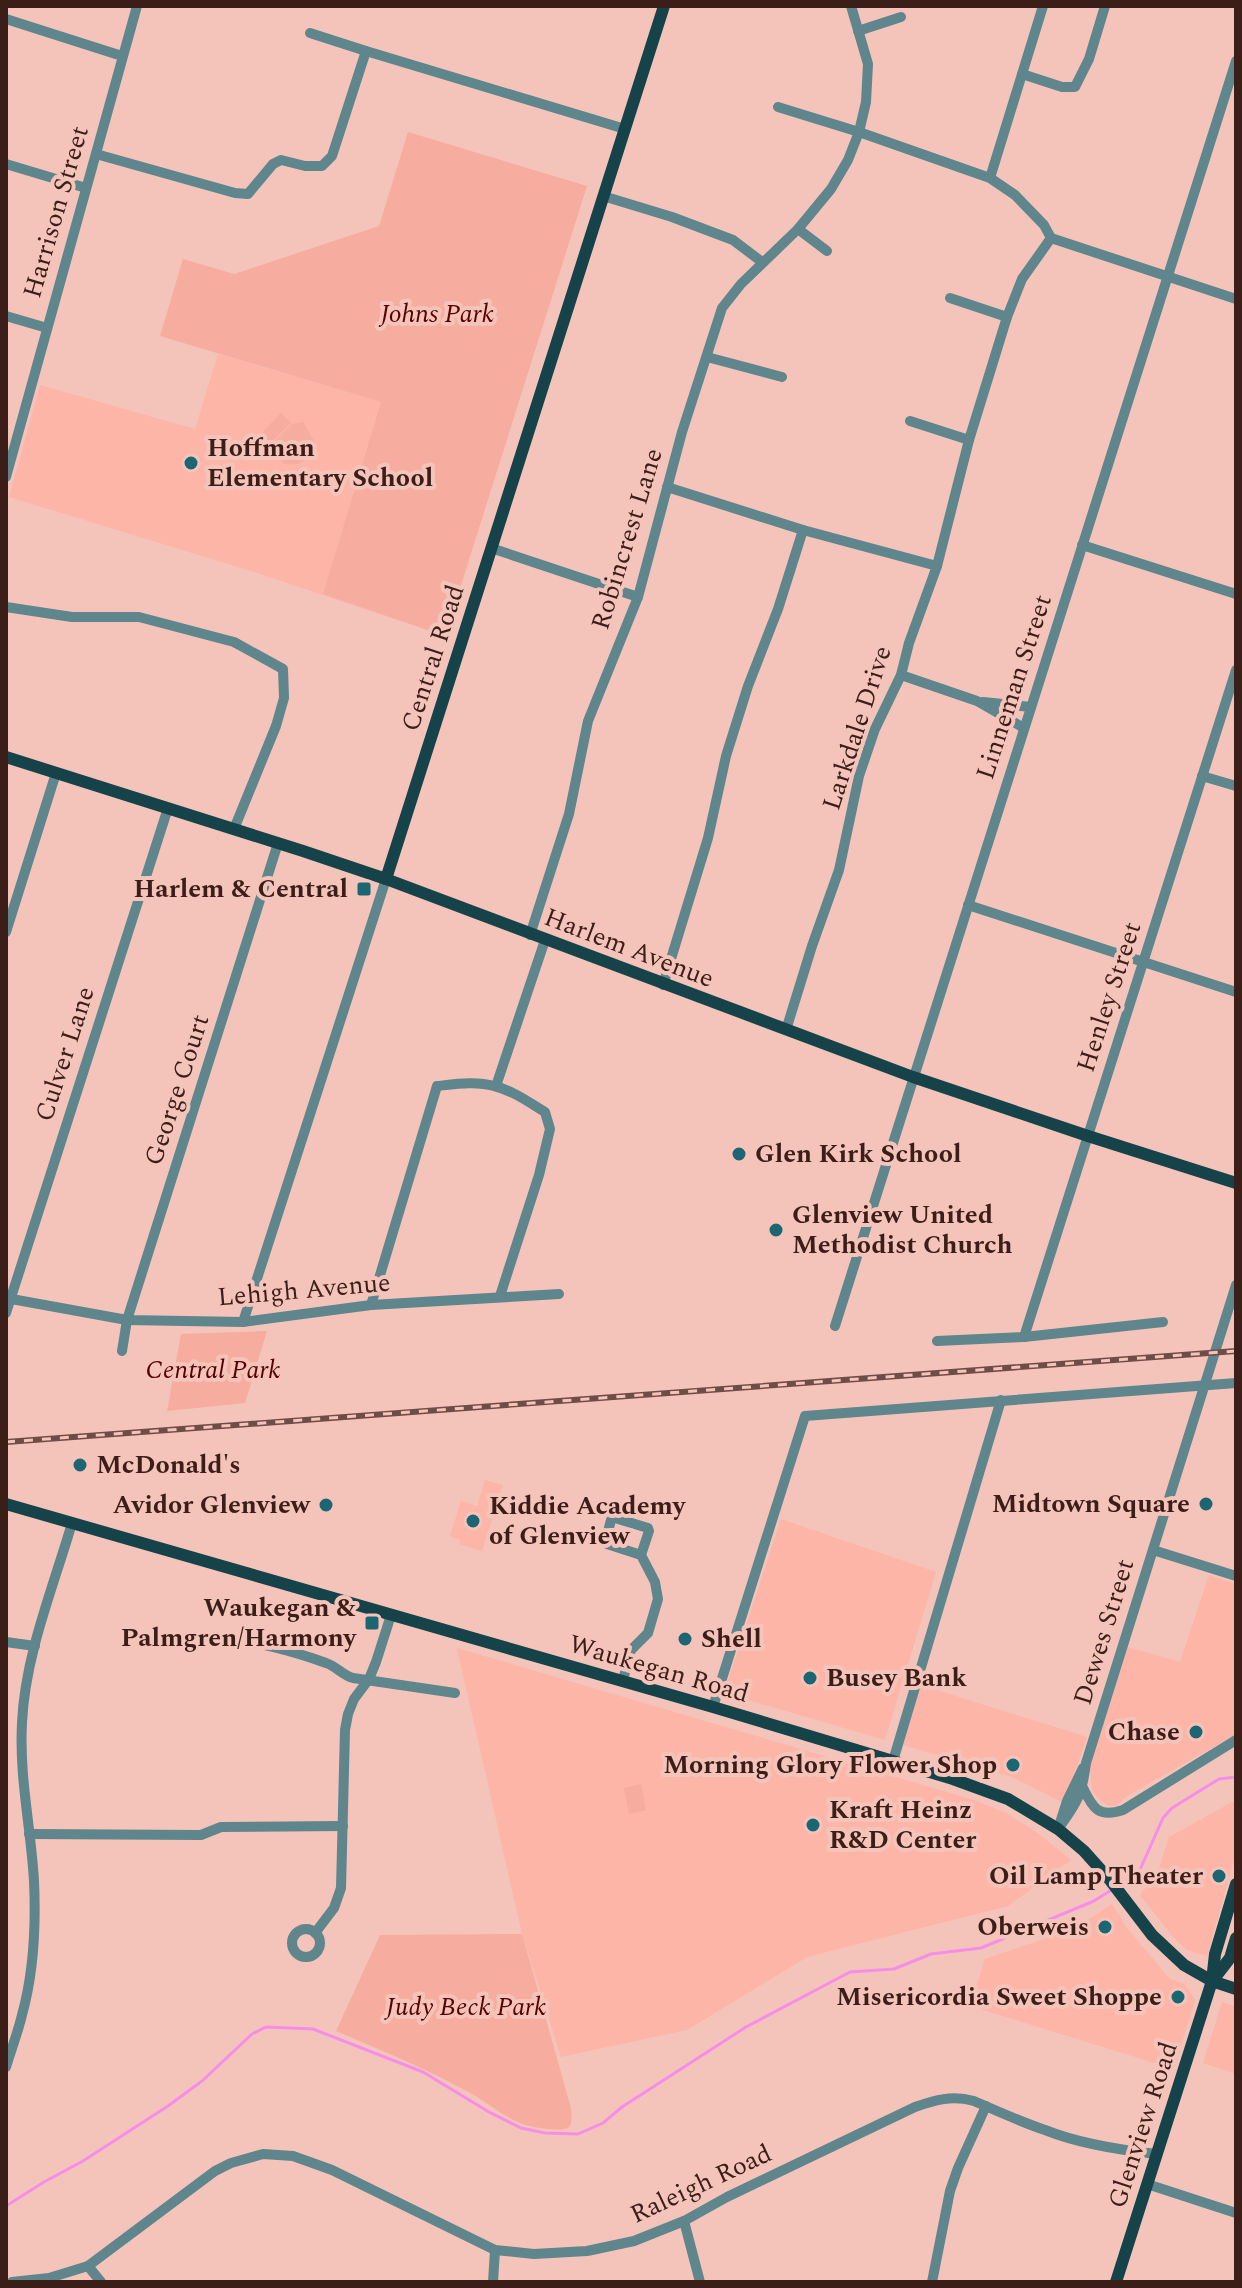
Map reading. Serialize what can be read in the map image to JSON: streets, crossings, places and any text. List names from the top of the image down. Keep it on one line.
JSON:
{"streets":{"main road":["Central Road","Harlem Avenue","Waukegan Road","Glenview Road"],"street":["Harrison Street","Robincrest Lane","Linneman Street","Larkdale Drive","Henley Street","Culver Lane","George Court","Lehigh Avenue","Dewes Street","Raleigh Road"]},"crossings":[["Robincrest Lane","Harlem Avenue"],["Central Road","Harlem Avenue"],["Central Road","Lehigh Avenue"],["Linneman Street","Harlem Avenue"],["Larkdale Drive","Harlem Avenue"],["Harlem Avenue","Henley Street"],["Harlem Avenue","Culver Lane"],["Harlem Avenue","George Court"],["Culver Lane","Lehigh Avenue"],["George Court","Lehigh Avenue"],["Dewes Street","Waukegan Road"],["Waukegan Road","Glenview Road"],["Glenview Road","Raleigh Road"]],"parks":["Johns Park","Central Park","Judy Beck Park"],"places":{"other":["Hoffman Elementary School","Glen Kirk School","Glenview United Methodist Church","McDonald's","Midtown Square","Avidor Glenview","Kiddie Academy of Glenview","Shell","Busey Bank","Chase","Morning Glory Flower Shop","Kraft Heinz R&D Center","Oil Lamp Theater","Oberweis","Misericordia Sweet Shoppe"],"transit":["Harlem & Central","Waukegan & Palmgren/Harmony"]}}
